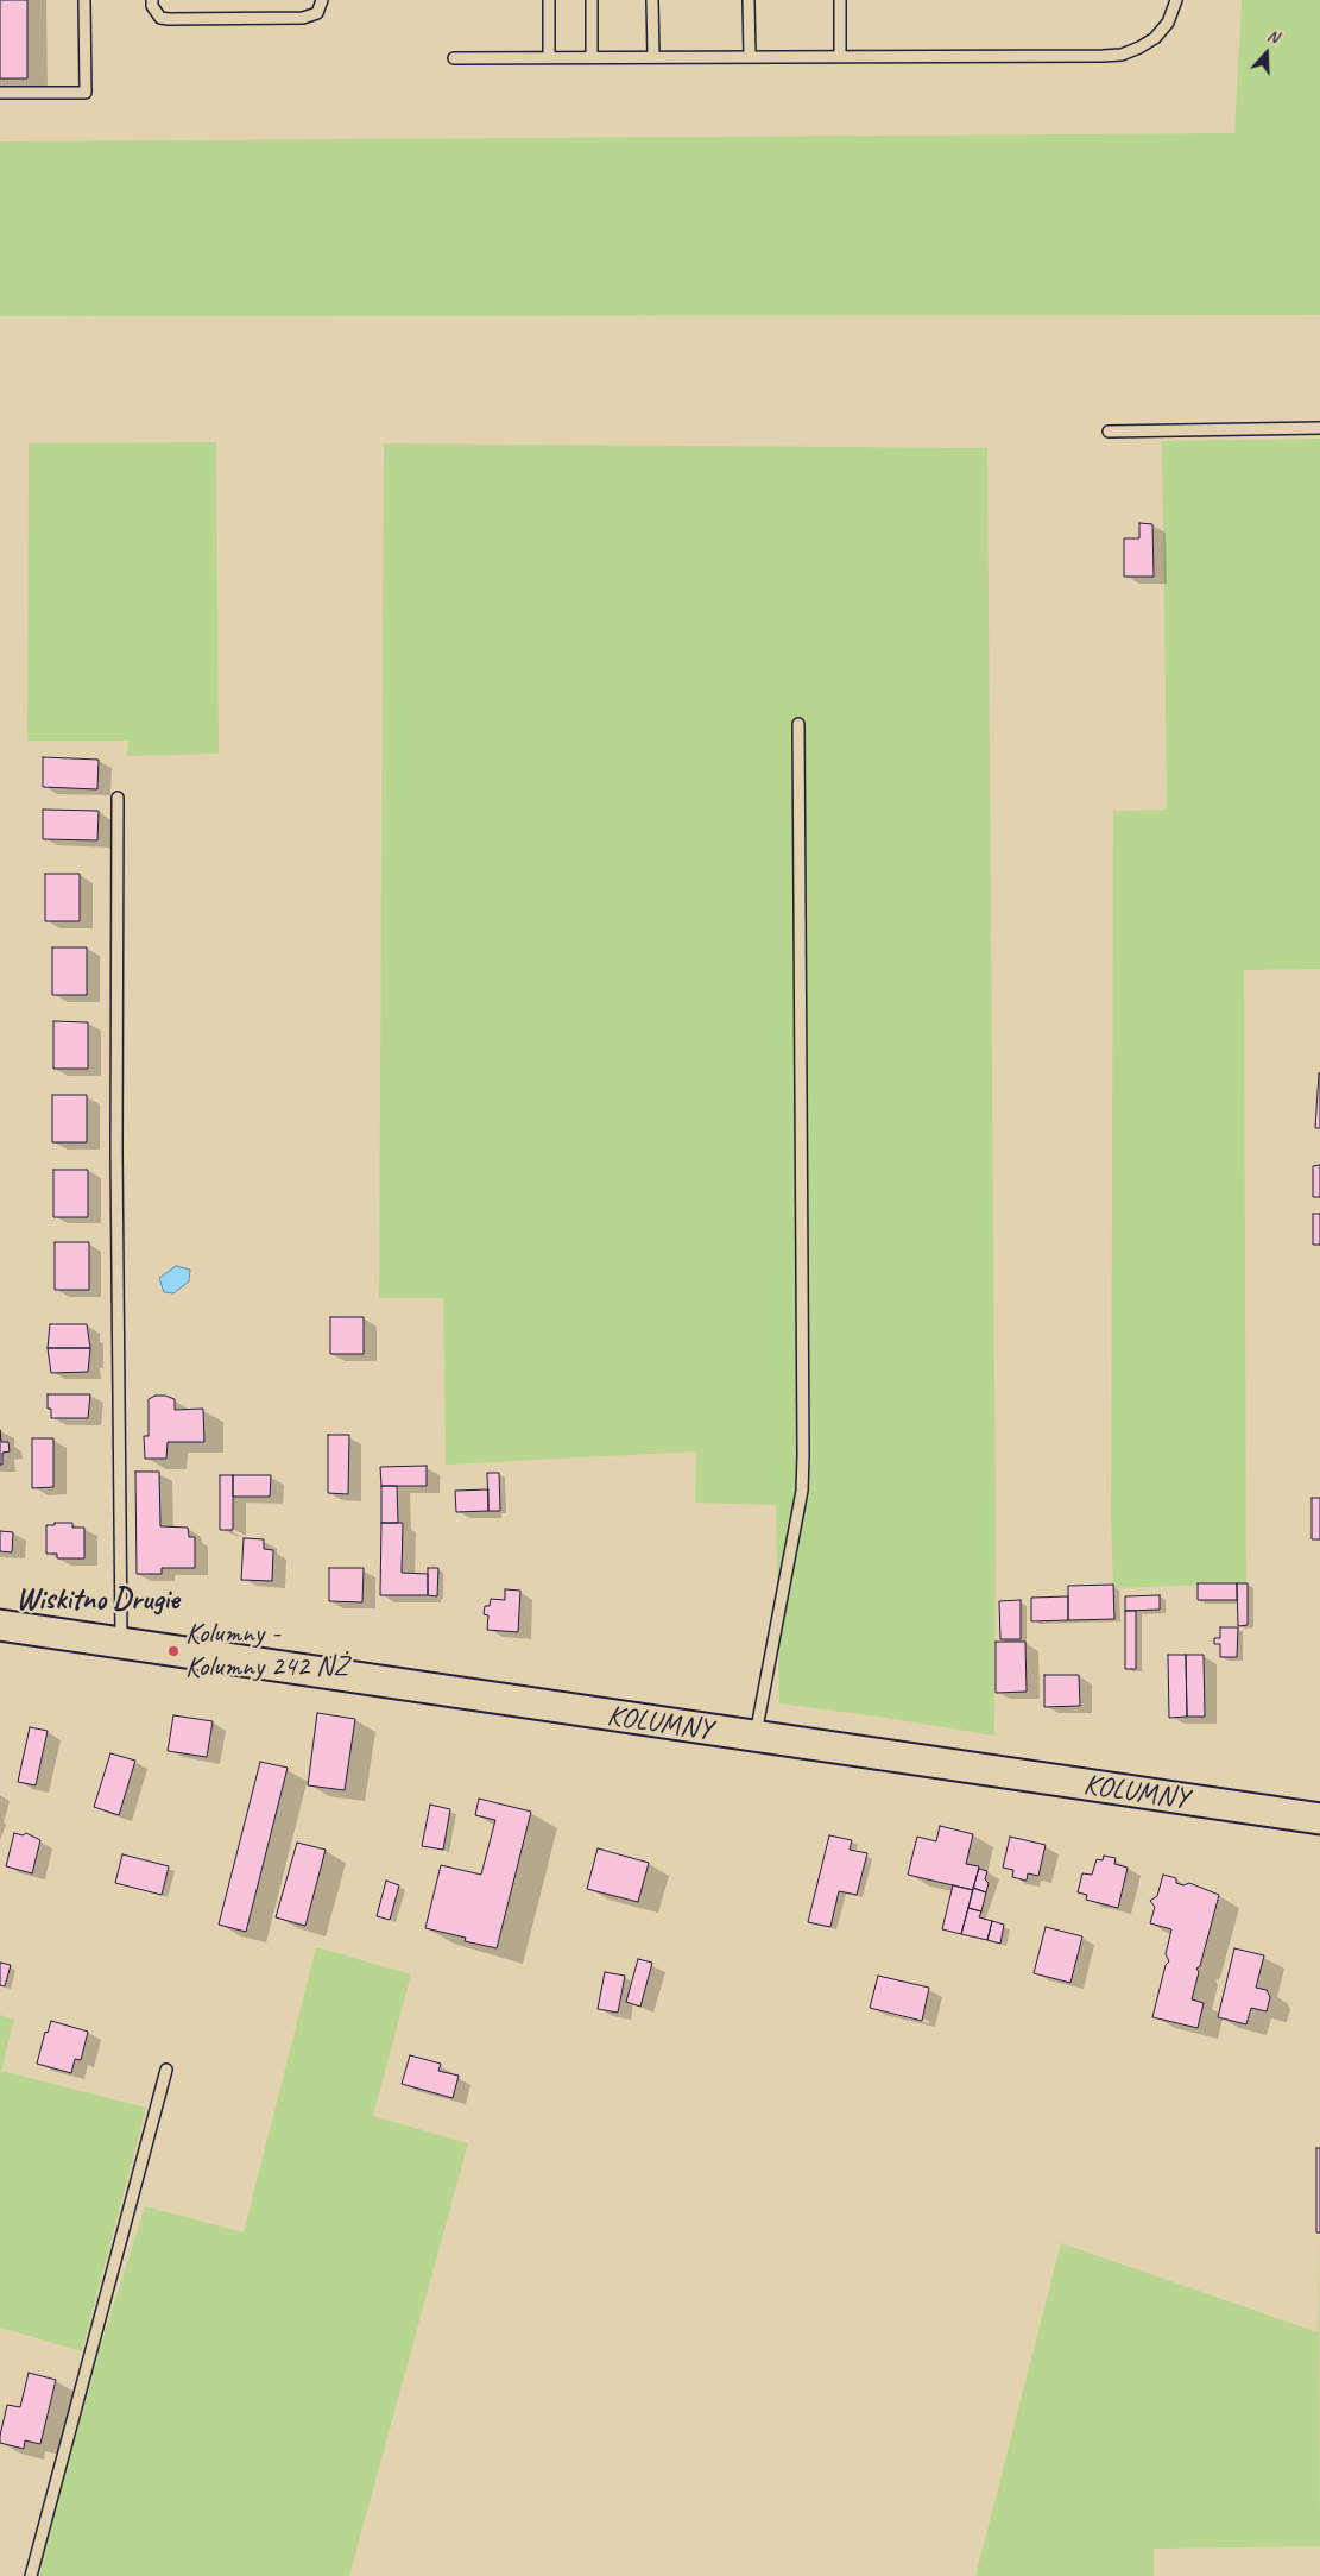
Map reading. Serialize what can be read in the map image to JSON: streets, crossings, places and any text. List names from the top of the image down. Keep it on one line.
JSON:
{"streets":{"street":["KOLUMNY"]},"districts":["Wiskitno Drugie"],"places":["Kolumny - Kolumny 242 NŻ"],"north":"top"}
